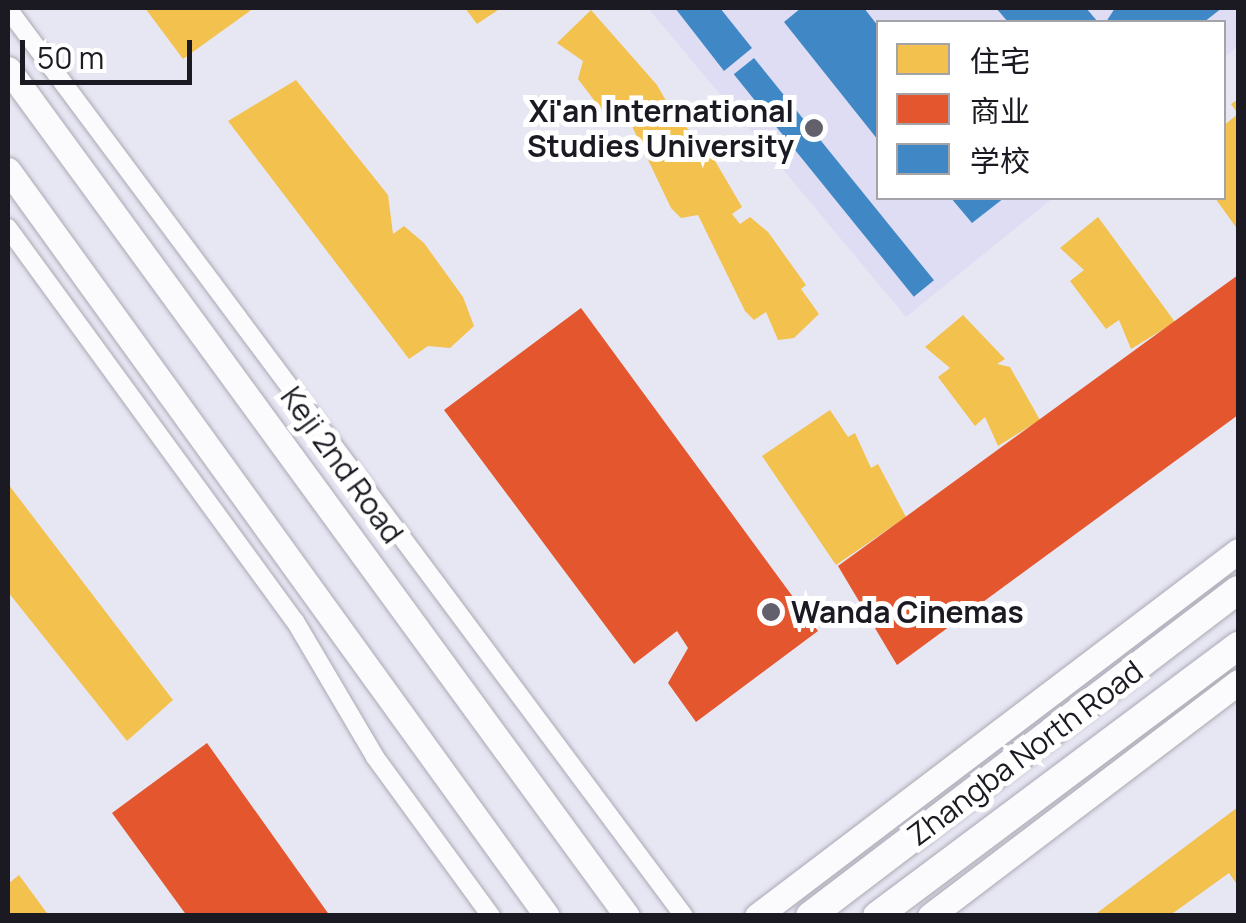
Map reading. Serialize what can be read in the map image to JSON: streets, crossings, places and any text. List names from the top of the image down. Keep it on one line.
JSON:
{"streets":{"main road":["Keji 2nd Road","Zhangba North Road"]},"places":["Xi'an International Studies University","Wanda Cinemas"],"legend":["住宅","商业","学校"],"scale_bar":"50 m"}
